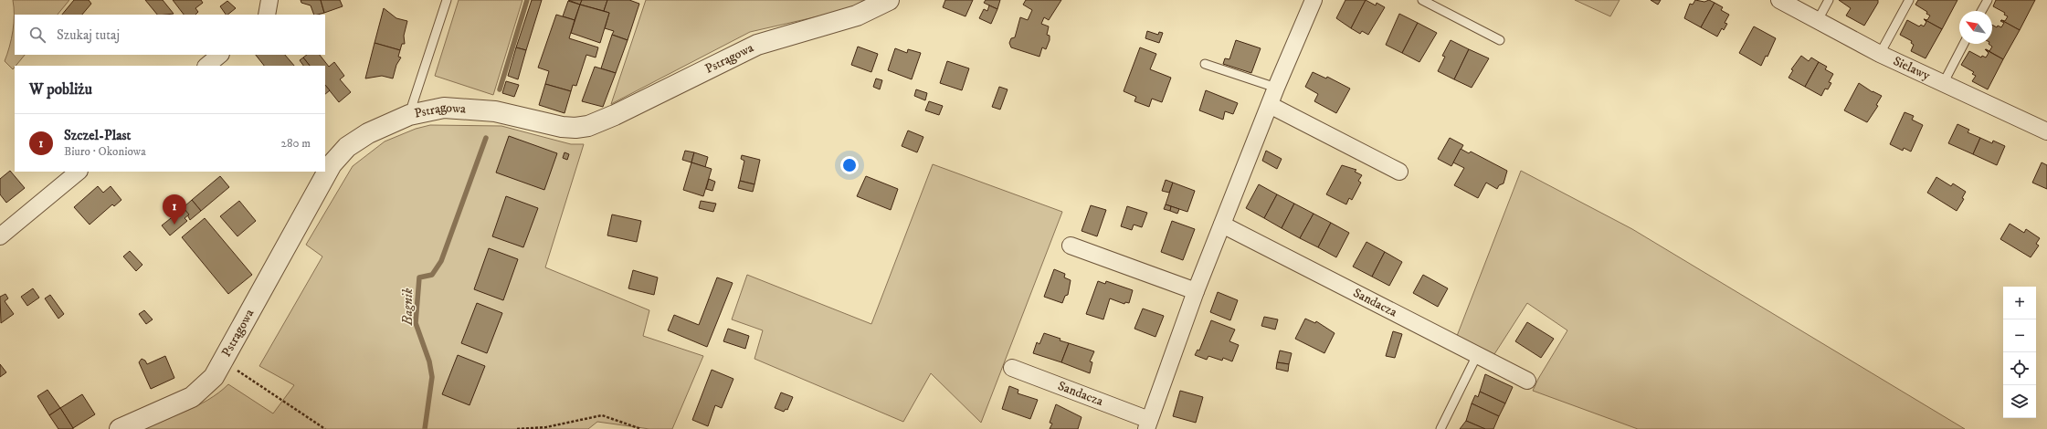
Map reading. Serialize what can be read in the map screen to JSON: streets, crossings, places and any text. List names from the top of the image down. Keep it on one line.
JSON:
{"streets":{"street":["Pstrągowa","Sielawy","Sandacza"]},"water":["Bagnik"],"north":"top left","page":{"search":"Szukaj tutaj","heading":"W pobliżu","list":[{"mark":"1","name":"Szczel-Plast","note":"Biuro · Okoniowa","value":"280 m"}],"pins":"1","map_buttons":["+","−"]}}
